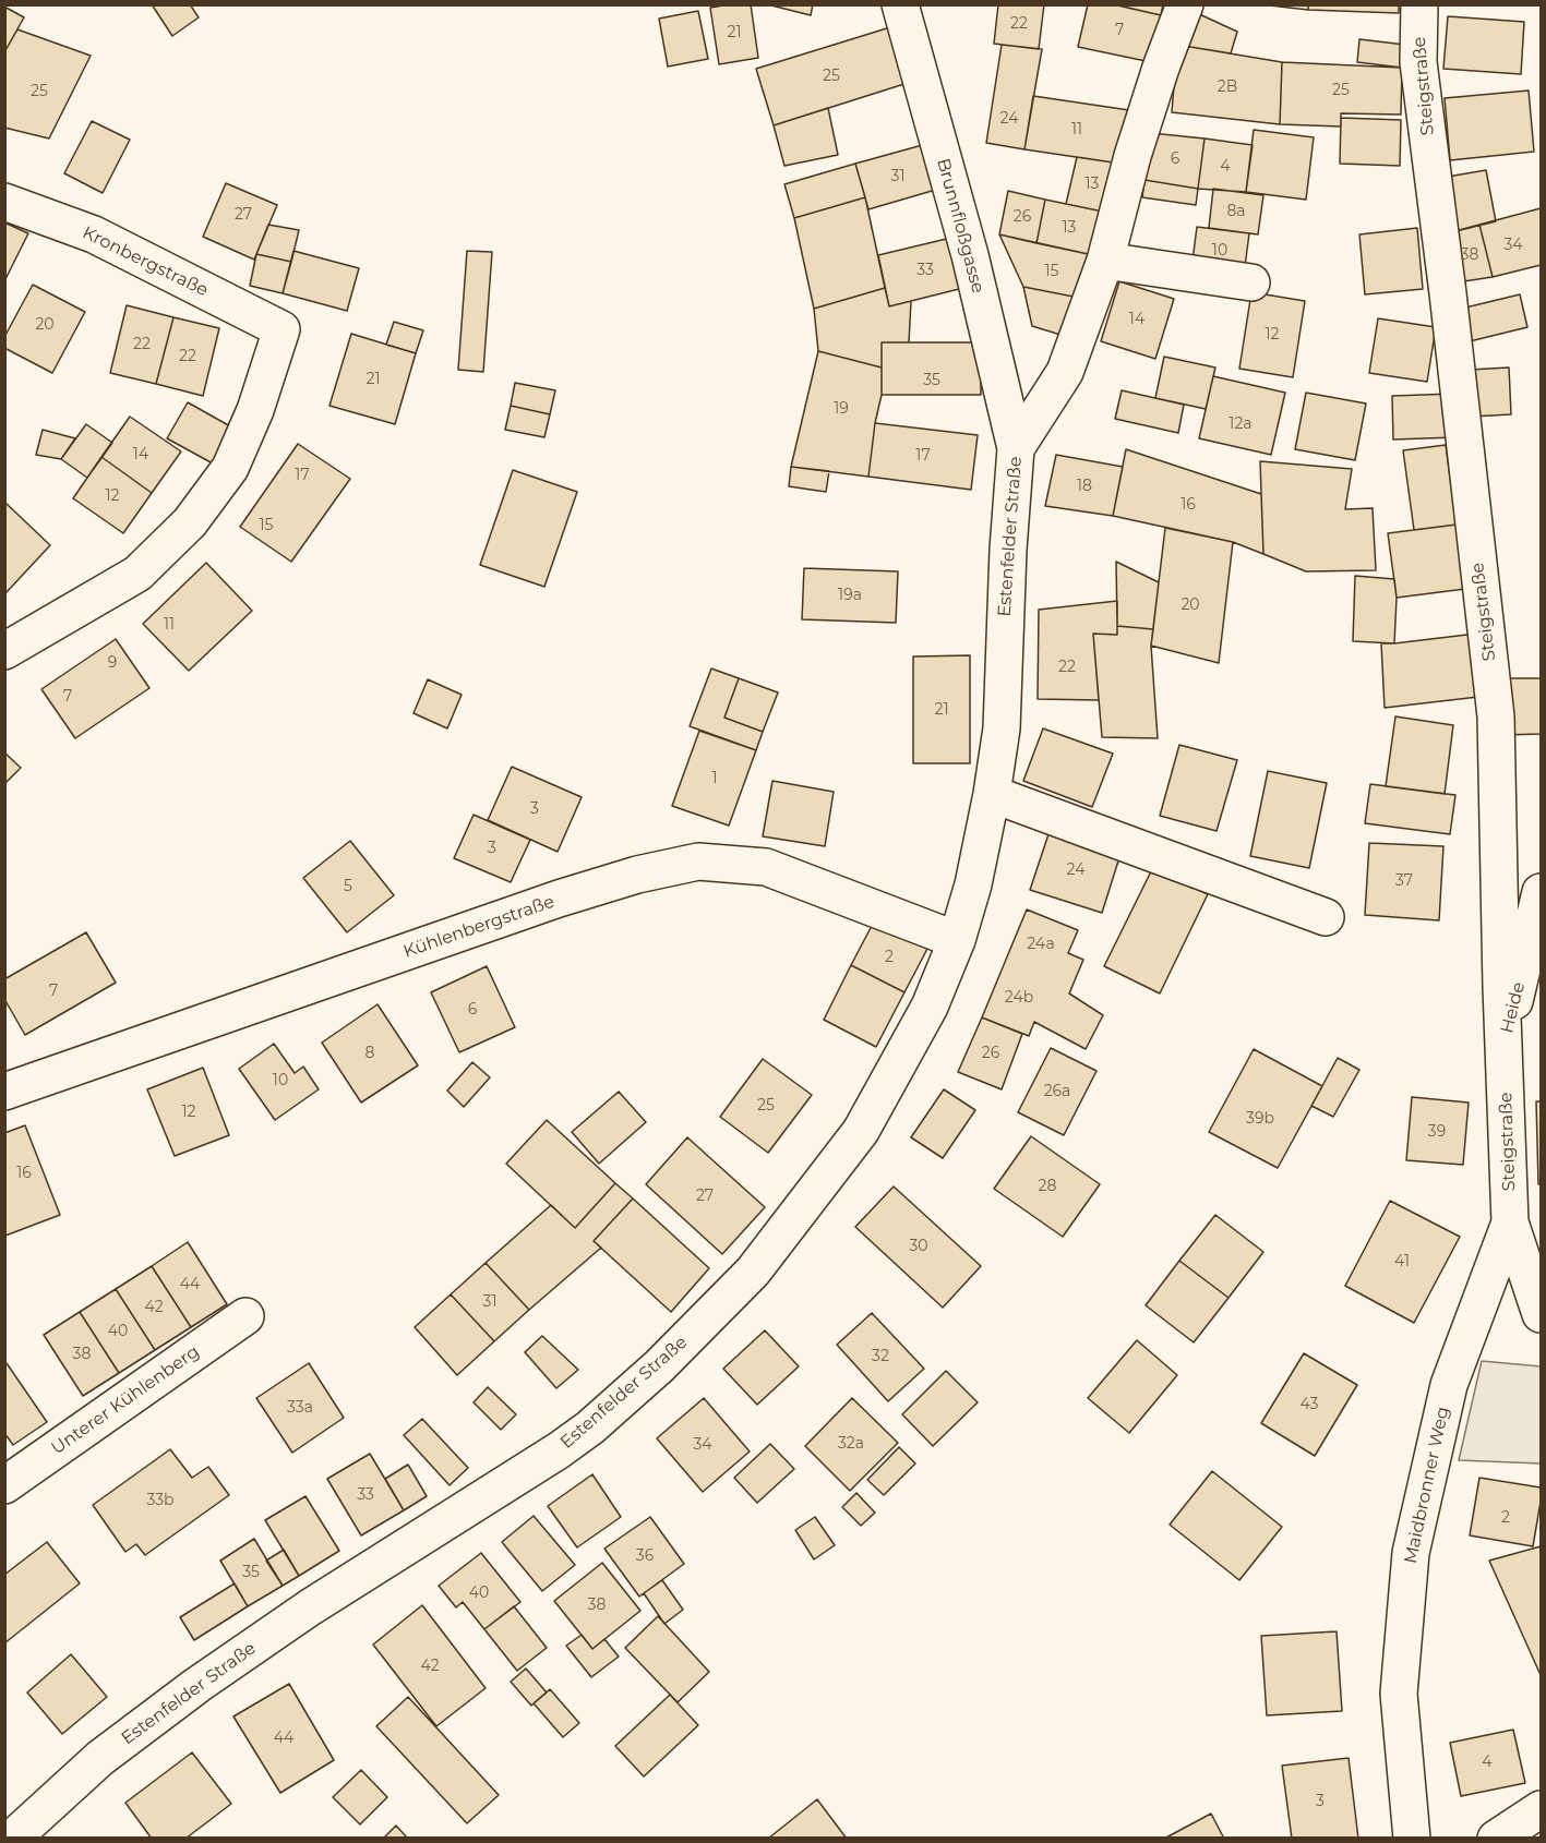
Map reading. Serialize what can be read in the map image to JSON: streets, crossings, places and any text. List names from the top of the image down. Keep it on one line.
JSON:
{"streets":{"street":["Steigstraße","Brunnfloßgasse","Kronbergstraße","Estenfelder Straße","Kühlenbergstraße","Heide","Unterer Kühlenberg","Maidbronner Weg"]},"crossings":[["Steigstraße","Heide"],["Steigstraße","Maidbronner Weg"],["Brunnfloßgasse","Estenfelder Straße"],["Estenfelder Straße","Kühlenbergstraße"]],"house_numbers":["22","7","21","25","2B","25","25","24","11","6","4","31","13","8a","27","26","13","34","10","38","33","15","14","20","12","22","22","21","35","19","12a","14","17","17","18","12","16","15","19a","20","11","9","22","7","21","1","3","3","24","37","5","24a","2","7","24b","6","8","26","10","26a","25","12","39b","39","16","28","27","30","41","44","31","42","40","38","32","43","33a","32a","34","33","33b","2","36","35","40","38","42","44","4","3"]}
